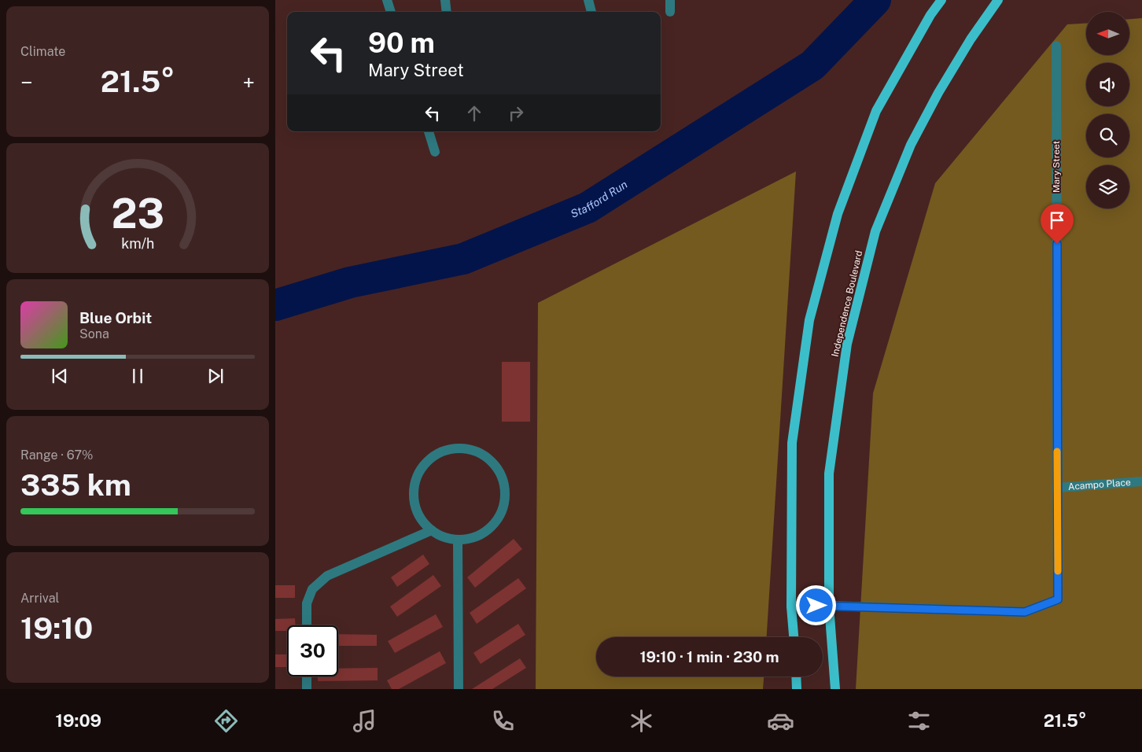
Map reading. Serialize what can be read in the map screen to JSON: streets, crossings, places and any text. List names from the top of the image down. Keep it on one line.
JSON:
{"streets":{"main road":["Independence Boulevard"],"street":["Mary Street","Acampo Place"]},"crossings":[["Mary Street","Independence Boulevard"],["Mary Street","Acampo Place"]],"water":["Stafford Run"],"north":"left","page":{"tile":["Climate",["Range · 67%","335 km"],["Arrival","19:10"]],"turn":["90 m","Mary Street"],"heat":["−","21.5°","+"],"song":["Blue Orbit","Sona"],"limit":"30","trip":"19:10 · 1 min · 230 m","tabs":["19:09","21.5°"],"gauge":["23","km/h"]}}
